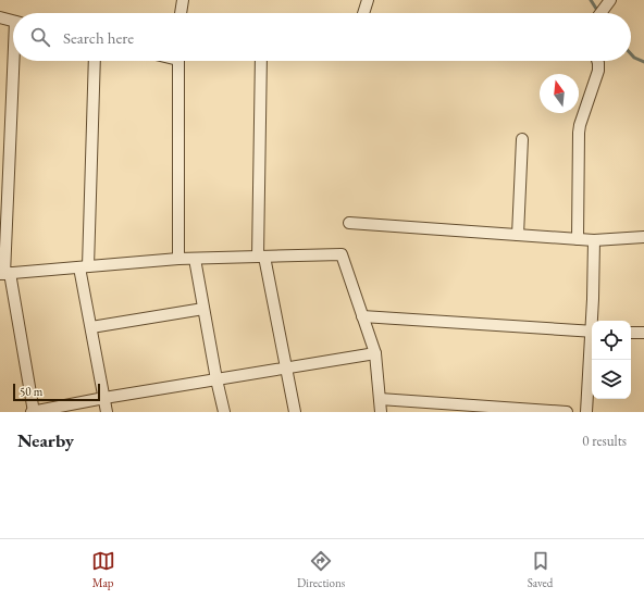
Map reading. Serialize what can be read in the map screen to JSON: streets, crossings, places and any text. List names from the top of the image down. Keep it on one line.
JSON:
{"scale_bar":"50 m","north":"top","page":{"search":"Search here","scale":"50 m","heading":["Nearby","0 results"],"nav":["Map","Directions","Saved"]}}
